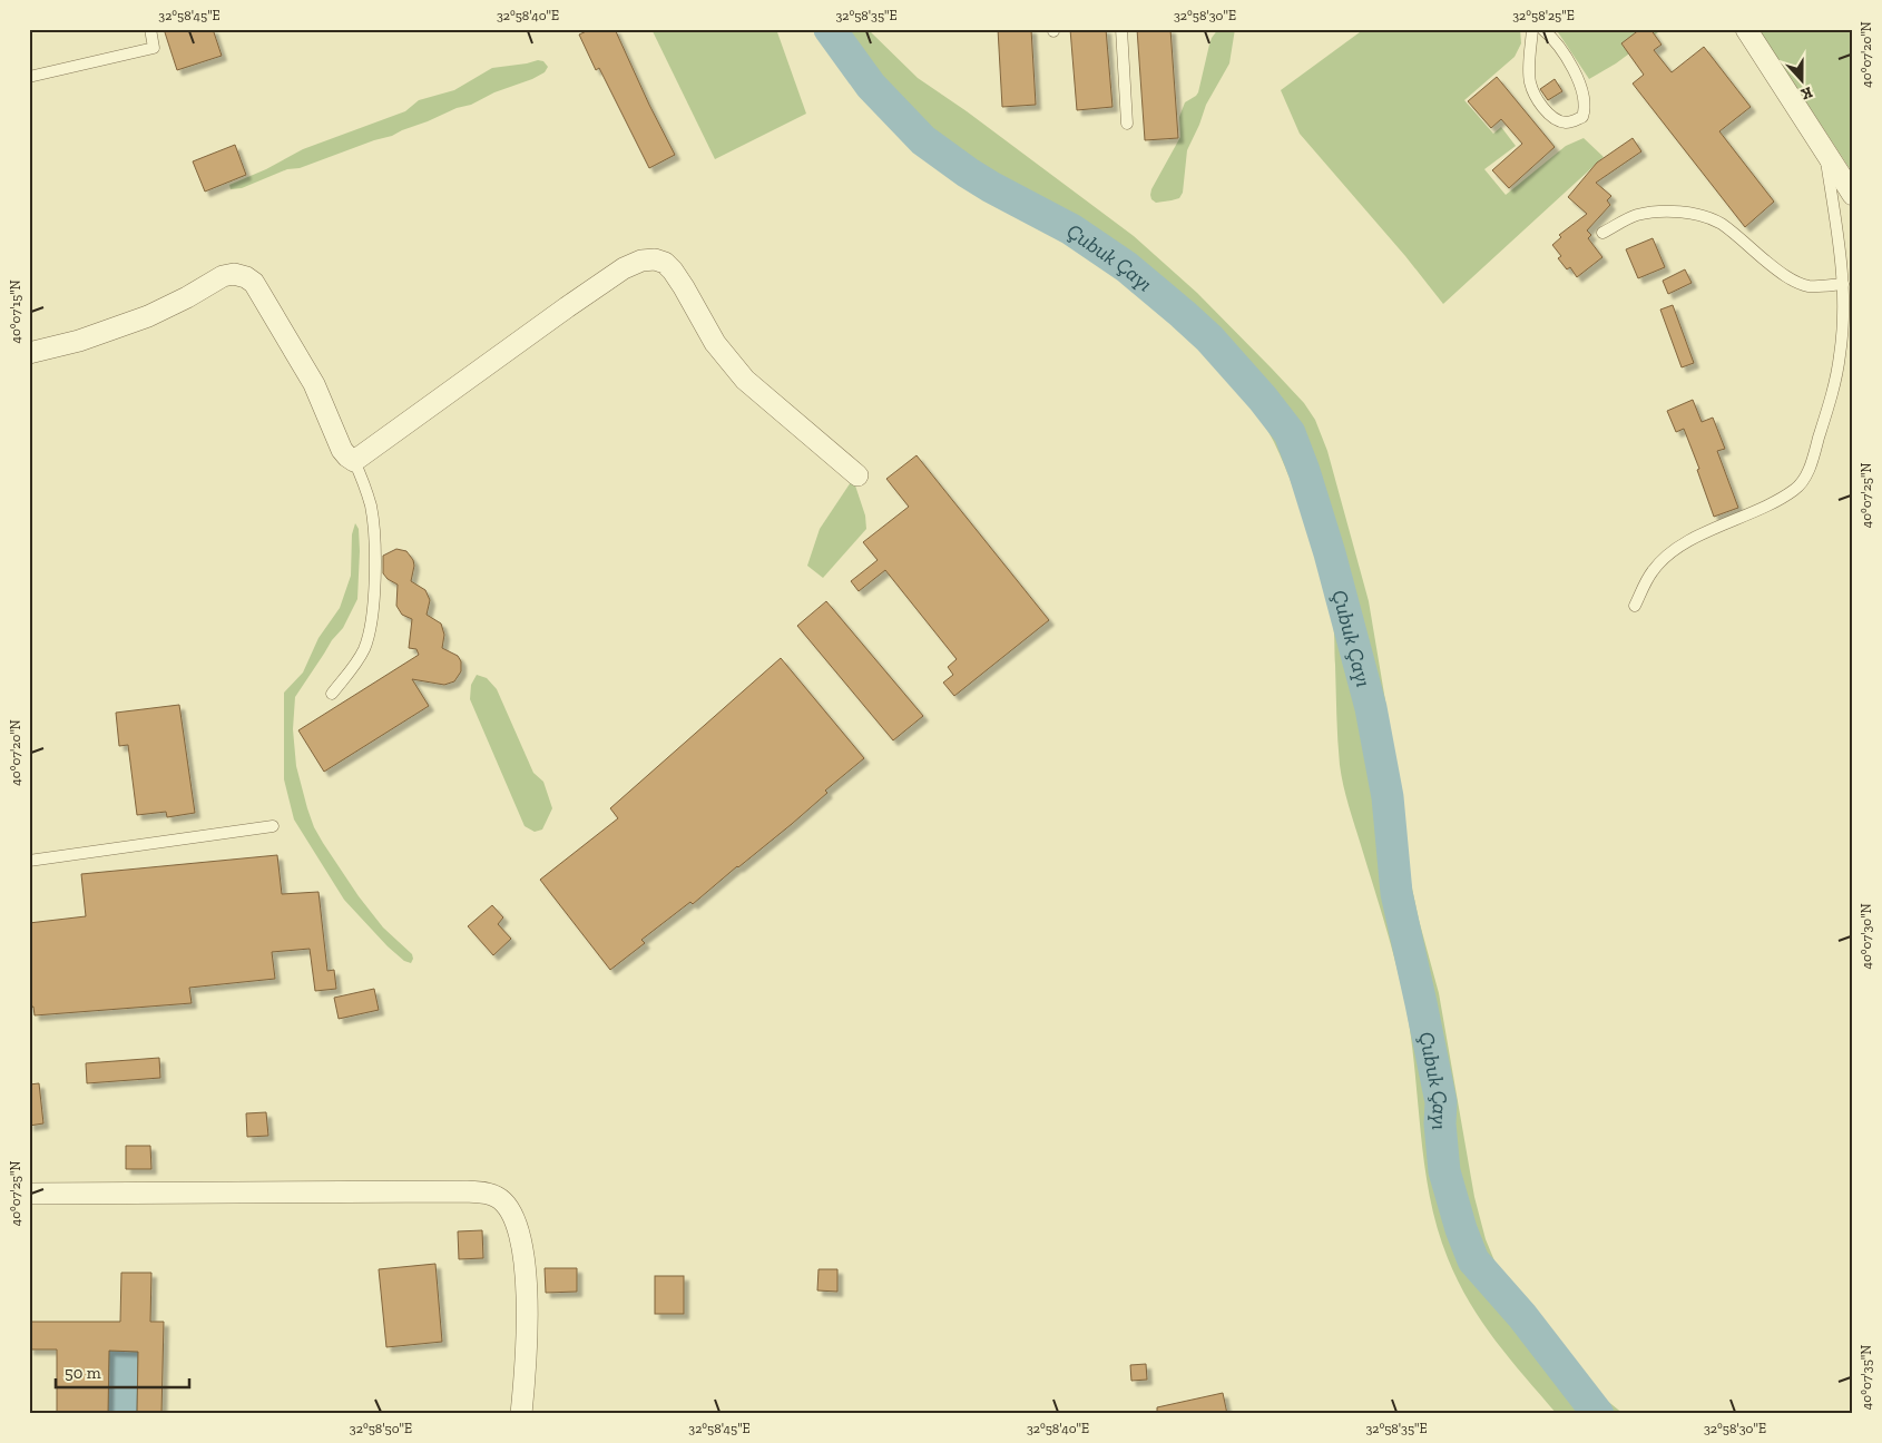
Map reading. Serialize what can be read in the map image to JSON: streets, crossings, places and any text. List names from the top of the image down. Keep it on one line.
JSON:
{"water":["Çubuk Çayı"],"scale_bar":"50 m","north":"bottom","coordinates":["32°58'45\"E","32°58'40\"E","32°58'35\"E","32°58'30\"E","32°58'25\"E","40°07'20\"N","40°07'15\"N","40°07'25\"N","40°07'30\"N","40°07'35\"N","32°58'50\"E"]}
